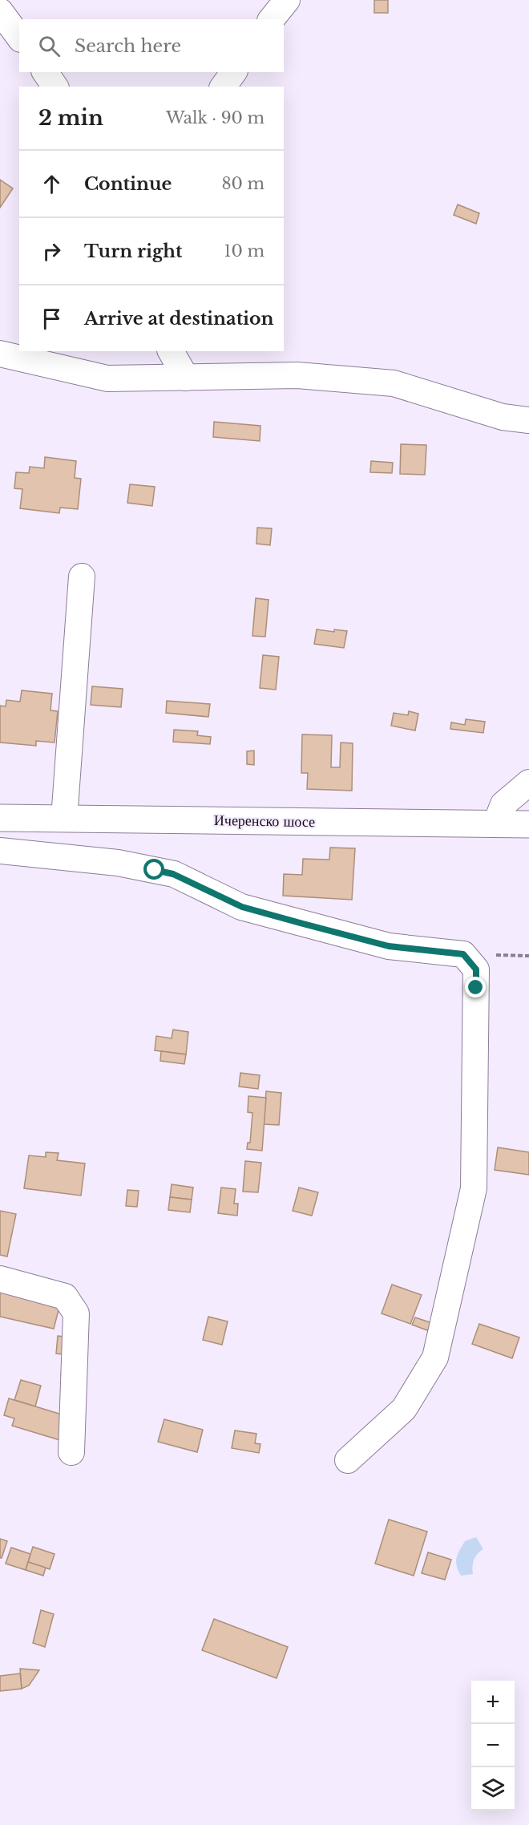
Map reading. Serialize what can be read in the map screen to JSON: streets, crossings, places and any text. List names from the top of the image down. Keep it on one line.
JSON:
{"streets":{"street":["Ичеренско шосе"]},"page":{"search":"Search here","heading":["2 min","Walk · 90 m"],"list":[["Continue","80 m"],["Turn right","10 m"],"Arrive at destination"],"map_buttons":["+","−"]}}
